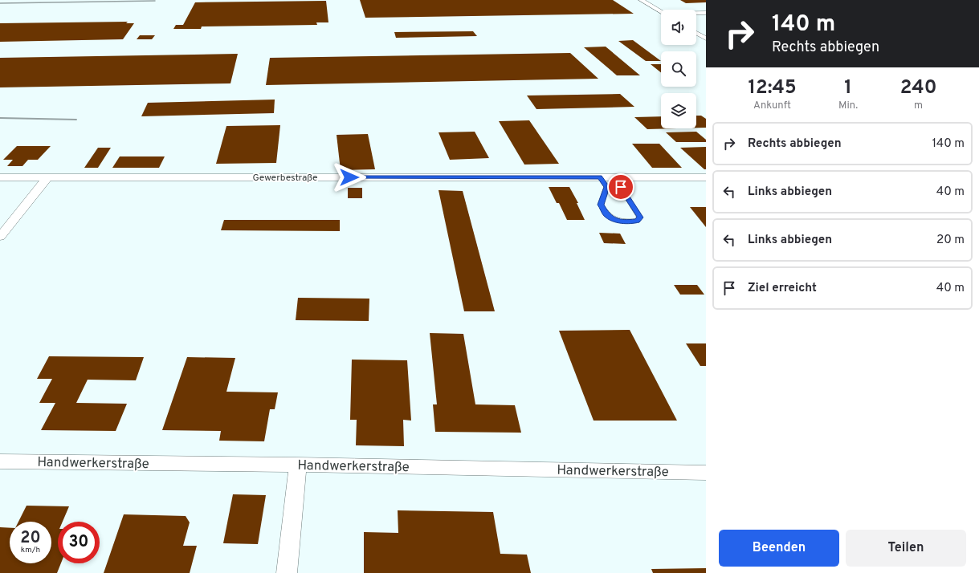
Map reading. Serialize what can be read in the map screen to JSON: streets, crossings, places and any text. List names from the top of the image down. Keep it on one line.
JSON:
{"streets":{"street":["Gewerbestraße","Handwerkerstraße"]},"page":{"turn":["140 m","Rechts abbiegen"],"eta":["12:45","Ankunft","1","Min.","240","m"],"list":[{"name":"Rechts abbiegen","value":"140 m"},{"name":"Links abbiegen","value":"40 m"},{"name":"Links abbiegen","value":"20 m"},{"name":"Ziel erreicht","value":"40 m"}],"speed":"20 km/h","limit":"30","buttons":["Beenden","Teilen"]}}
